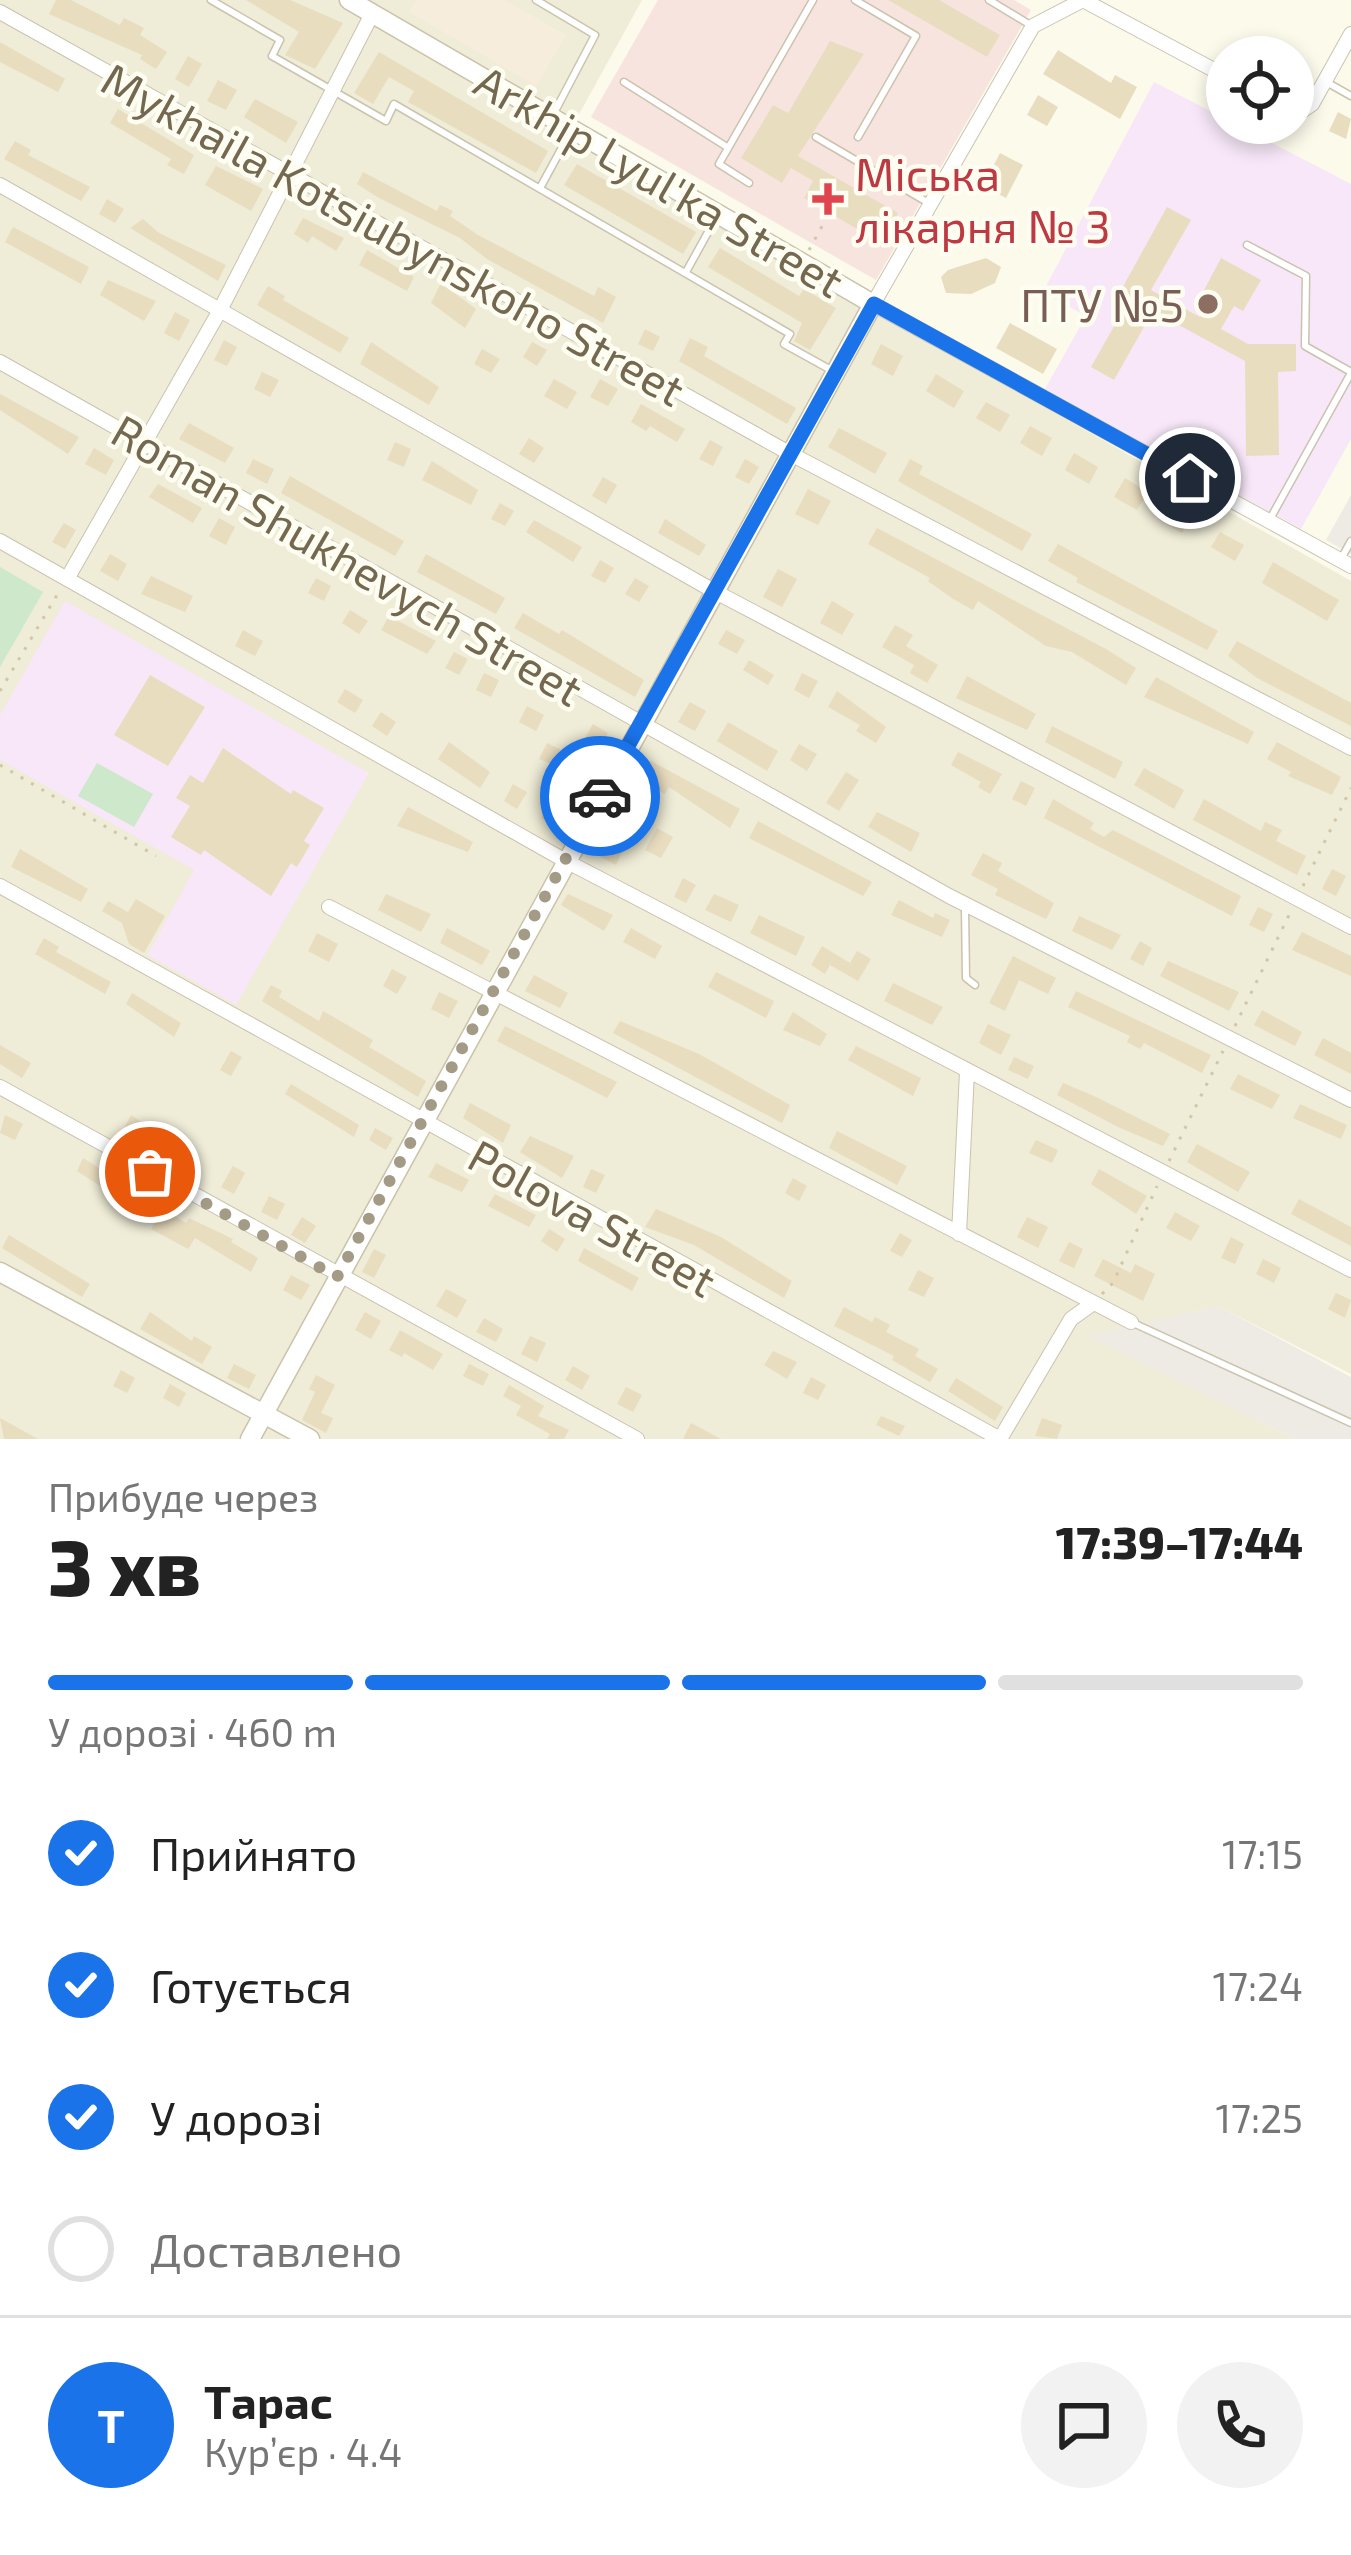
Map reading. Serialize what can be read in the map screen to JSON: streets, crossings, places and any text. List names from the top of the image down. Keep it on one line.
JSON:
{"streets":{"street":["Arkhip Lyul'ka Street","Mykhaila Kotsiubynskoho Street","Roman Shukhevych Street","Polova Street"]},"places":{"health":["Міська лікарня № 3"],"other":["ПТУ №5"]},"page":{"heading":["3 хв","Прибуде через","17:39–17:44"],"panel":["Тарас","Кур’єр · 4.4"],"bar":"У дорозі · 460 m","list":[["Прийнято","17:15"],["Готується","17:24"],["У дорозі","17:25"],"Доставлено"],"round":"Т"}}
